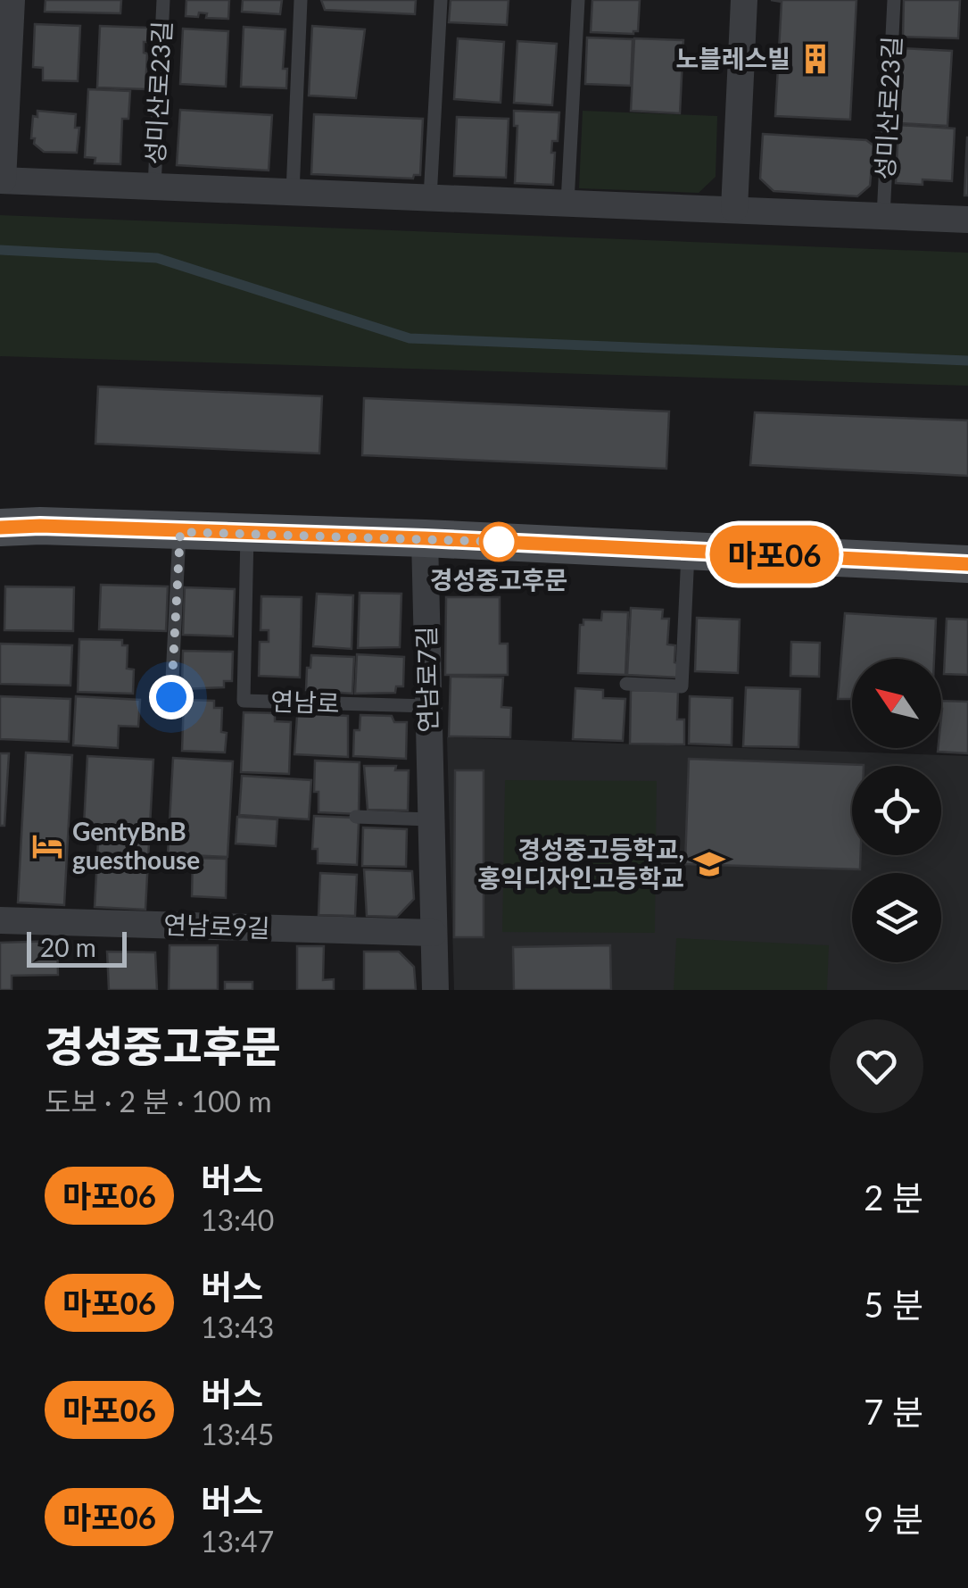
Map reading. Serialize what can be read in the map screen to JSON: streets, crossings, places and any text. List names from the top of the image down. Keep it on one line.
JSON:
{"streets":{"street":["성미산로23길","연남로7길","연남로9길"],"lane":["연남로"]},"crossings":[["연남로7길","연남로"],["연남로7길","연남로9길"]],"places":{"building":["노블레스빌"],"other":["경성중고후문"],"hotel":["GentyBnB guesthouse"],"school or university":["경성중고등학교, 홍익디자인고등학교"]},"lines":["bus line 마포06"],"scale_bar":"20 m","north":"top left","page":{"on_map":"마포06","scale":"20 m","heading":["경성중고후문","도보 · 2 분 · 100 m"],"list":[{"mark":"마포06","name":"버스","note":"13:40","value":"2 분"},{"mark":"마포06","name":"버스","note":"13:43","value":"5 분"},{"mark":"마포06","name":"버스","note":"13:45","value":"7 분"},{"mark":"마포06","name":"버스","note":"13:47","value":"9 분"}]}}
